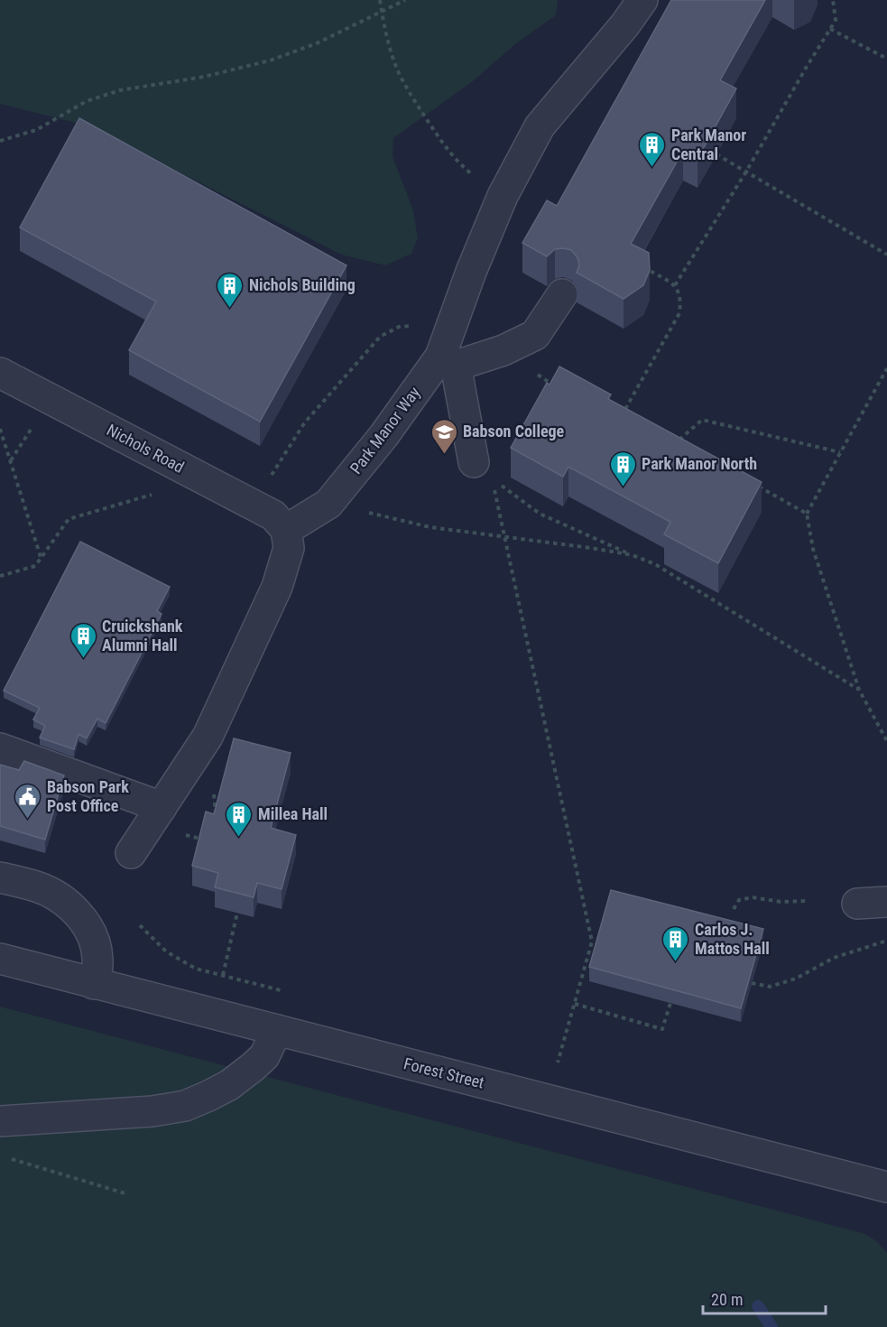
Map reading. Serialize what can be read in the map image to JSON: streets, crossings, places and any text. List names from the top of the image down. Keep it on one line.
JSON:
{"streets":{"street":["Park Manor Way","Nichols Road","Forest Street"]},"crossings":[["Park Manor Way","Nichols Road"]],"places":{"building":["Park Manor Central","Nichols Building","Park Manor North","Cruickshank Alumni Hall","Millea Hall","Carlos J. Mattos Hall"],"school or university":["Babson College"],"public building":["Babson Park Post Office"]},"scale_bar":"20 m"}
